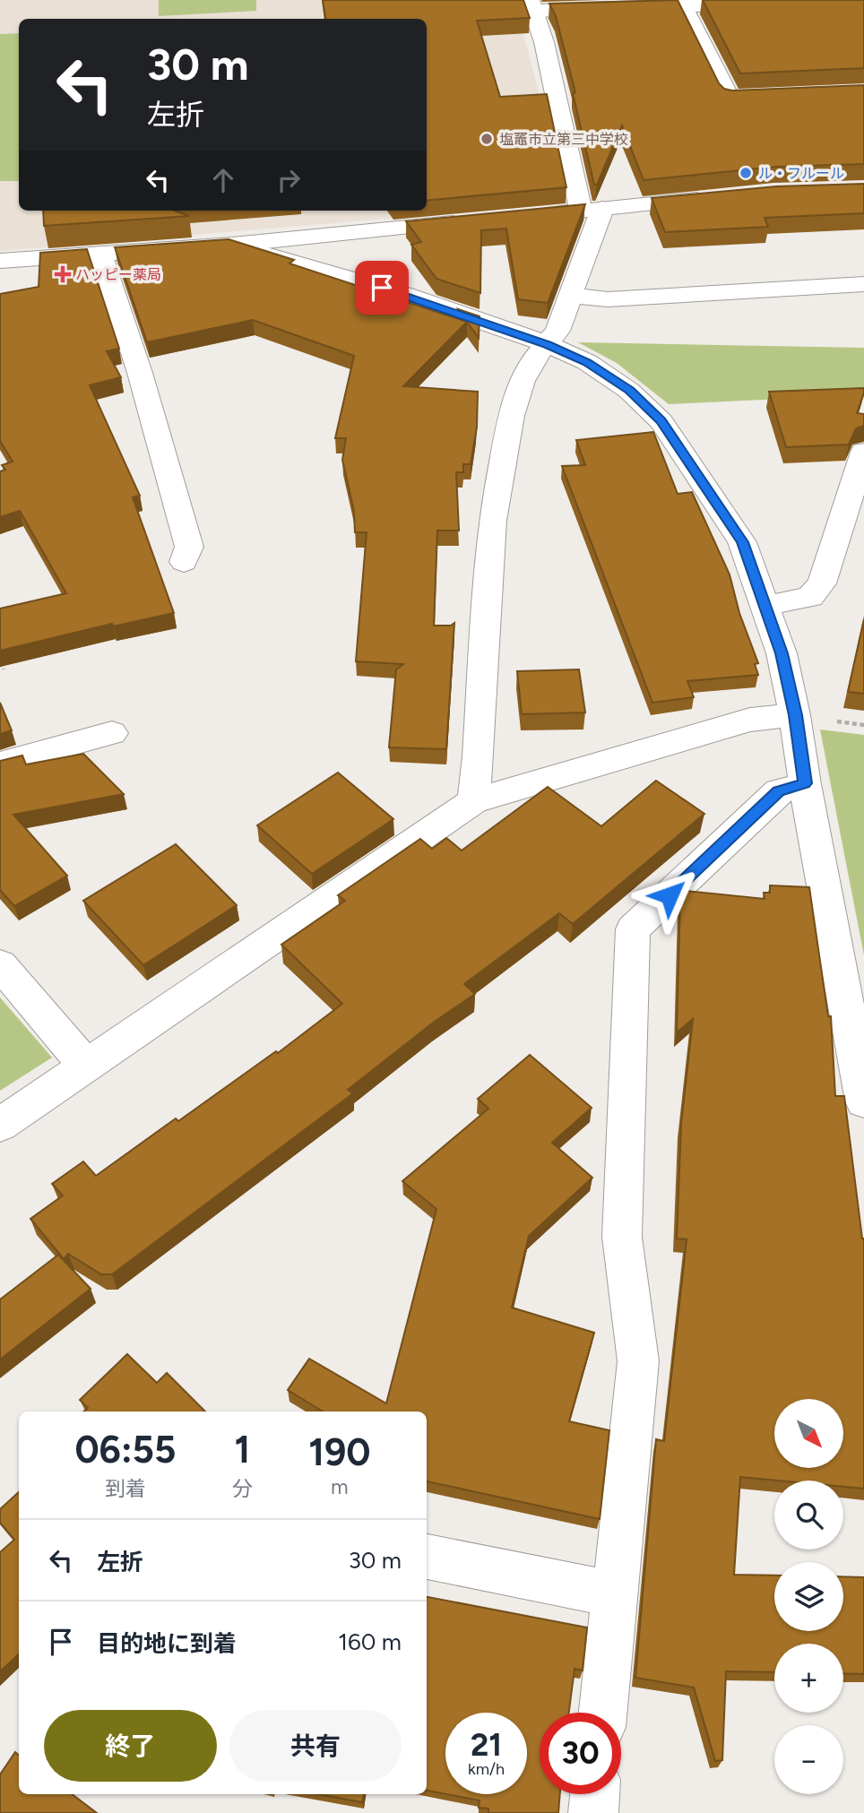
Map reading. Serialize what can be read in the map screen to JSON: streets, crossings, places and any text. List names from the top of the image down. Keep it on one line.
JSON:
{"places":{"other":["塩竈市立第三中学校","ル・フルール"],"health":["ハッピー薬局"]},"north":"bottom right","page":{"turn":["30 m","左折"],"map_buttons":["+","−"],"eta":["06:55","到着","1","分","190","m"],"list":[{"name":"左折","value":"30 m"},{"name":"目的地に到着","value":"160 m"}],"buttons":["終了","共有"],"speed":"21 km/h","limit":"30"}}
